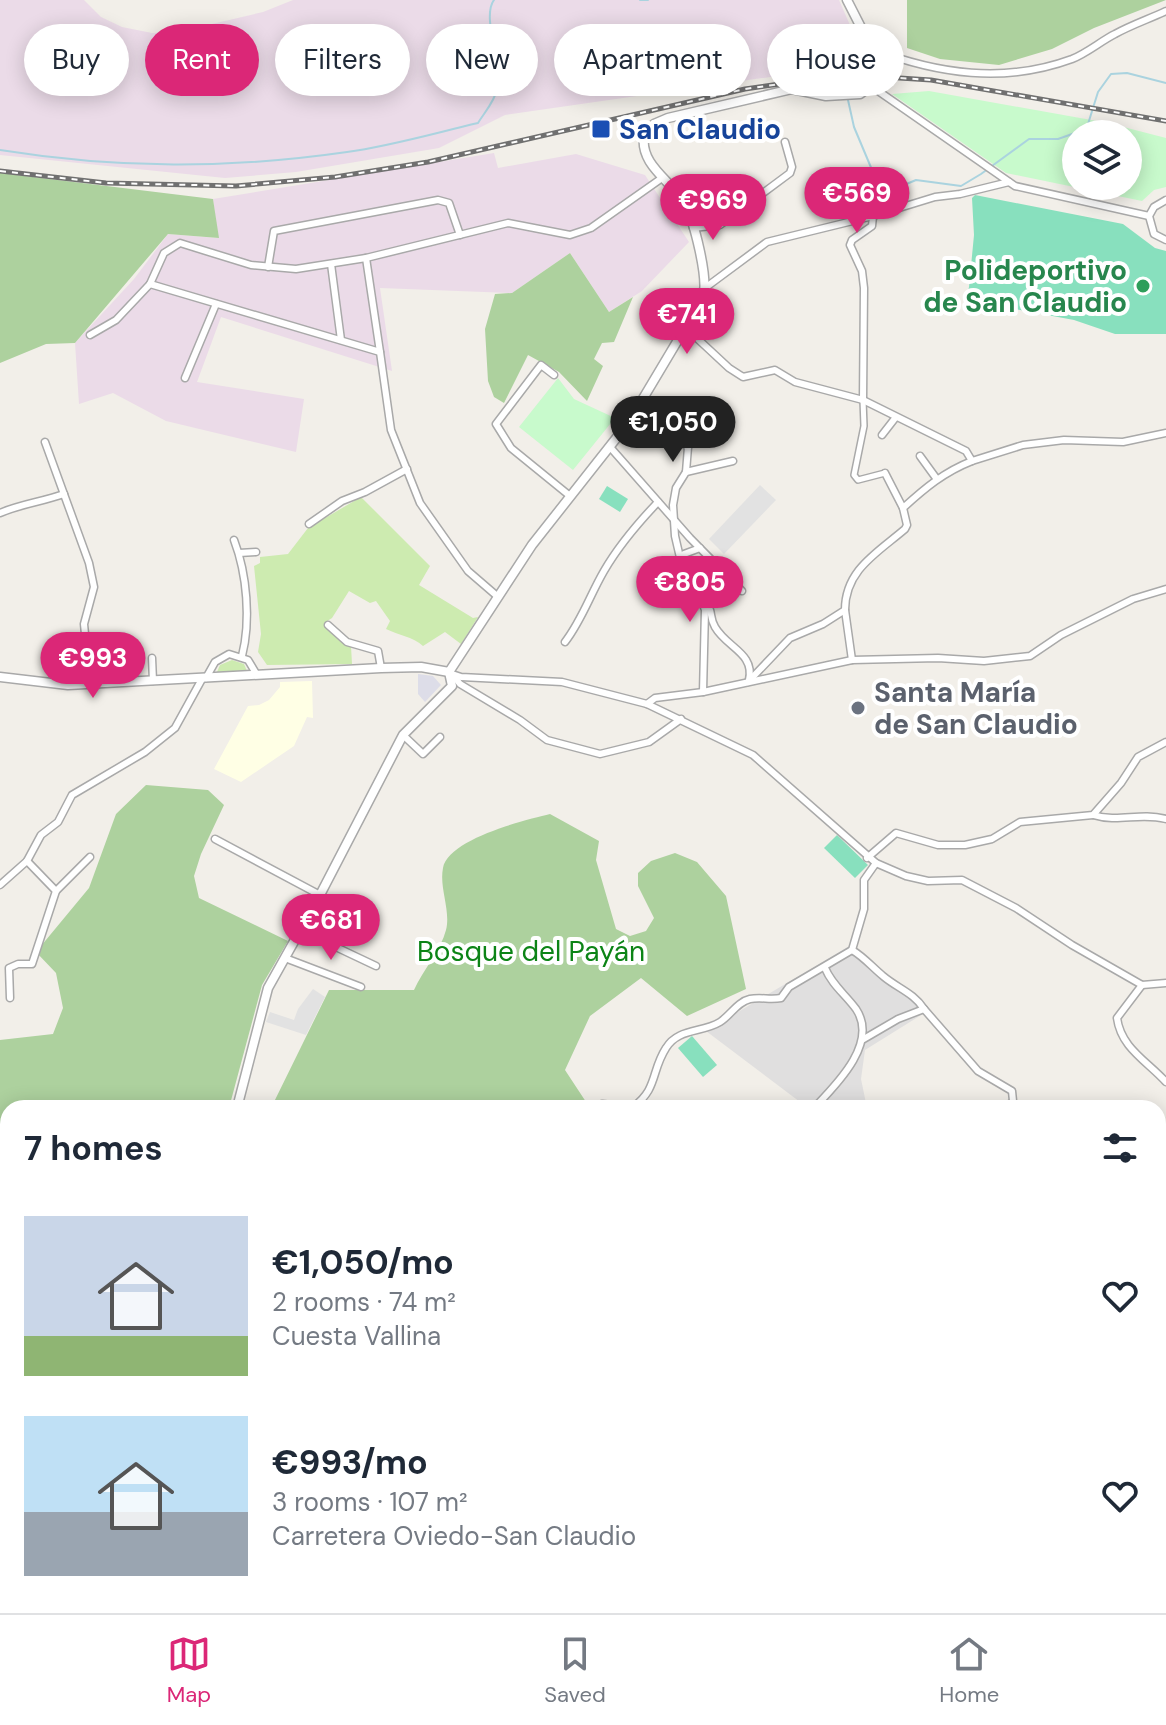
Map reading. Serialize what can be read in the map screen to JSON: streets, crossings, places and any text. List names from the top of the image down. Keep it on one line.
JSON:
{"parks":["Bosque del Payán"],"places":{"transit":["San Claudio"],"other":["Polideportivo de San Claudio","Santa María de San Claudio"]},"page":{"chip":["Buy","Rent","Filters","New","Apartment","House"],"price":["€569","€969","€741","€1,050","€805","€993","€681"],"heading":"7 homes","list":[{"name":"€1,050/mo","note":"2 rooms · 74 m² · Cuesta Vallina"},{"name":"€993/mo","note":"3 rooms · 107 m² · Carretera Oviedo-San Claudio"}],"tabs":["Map","Saved","Home"]}}
